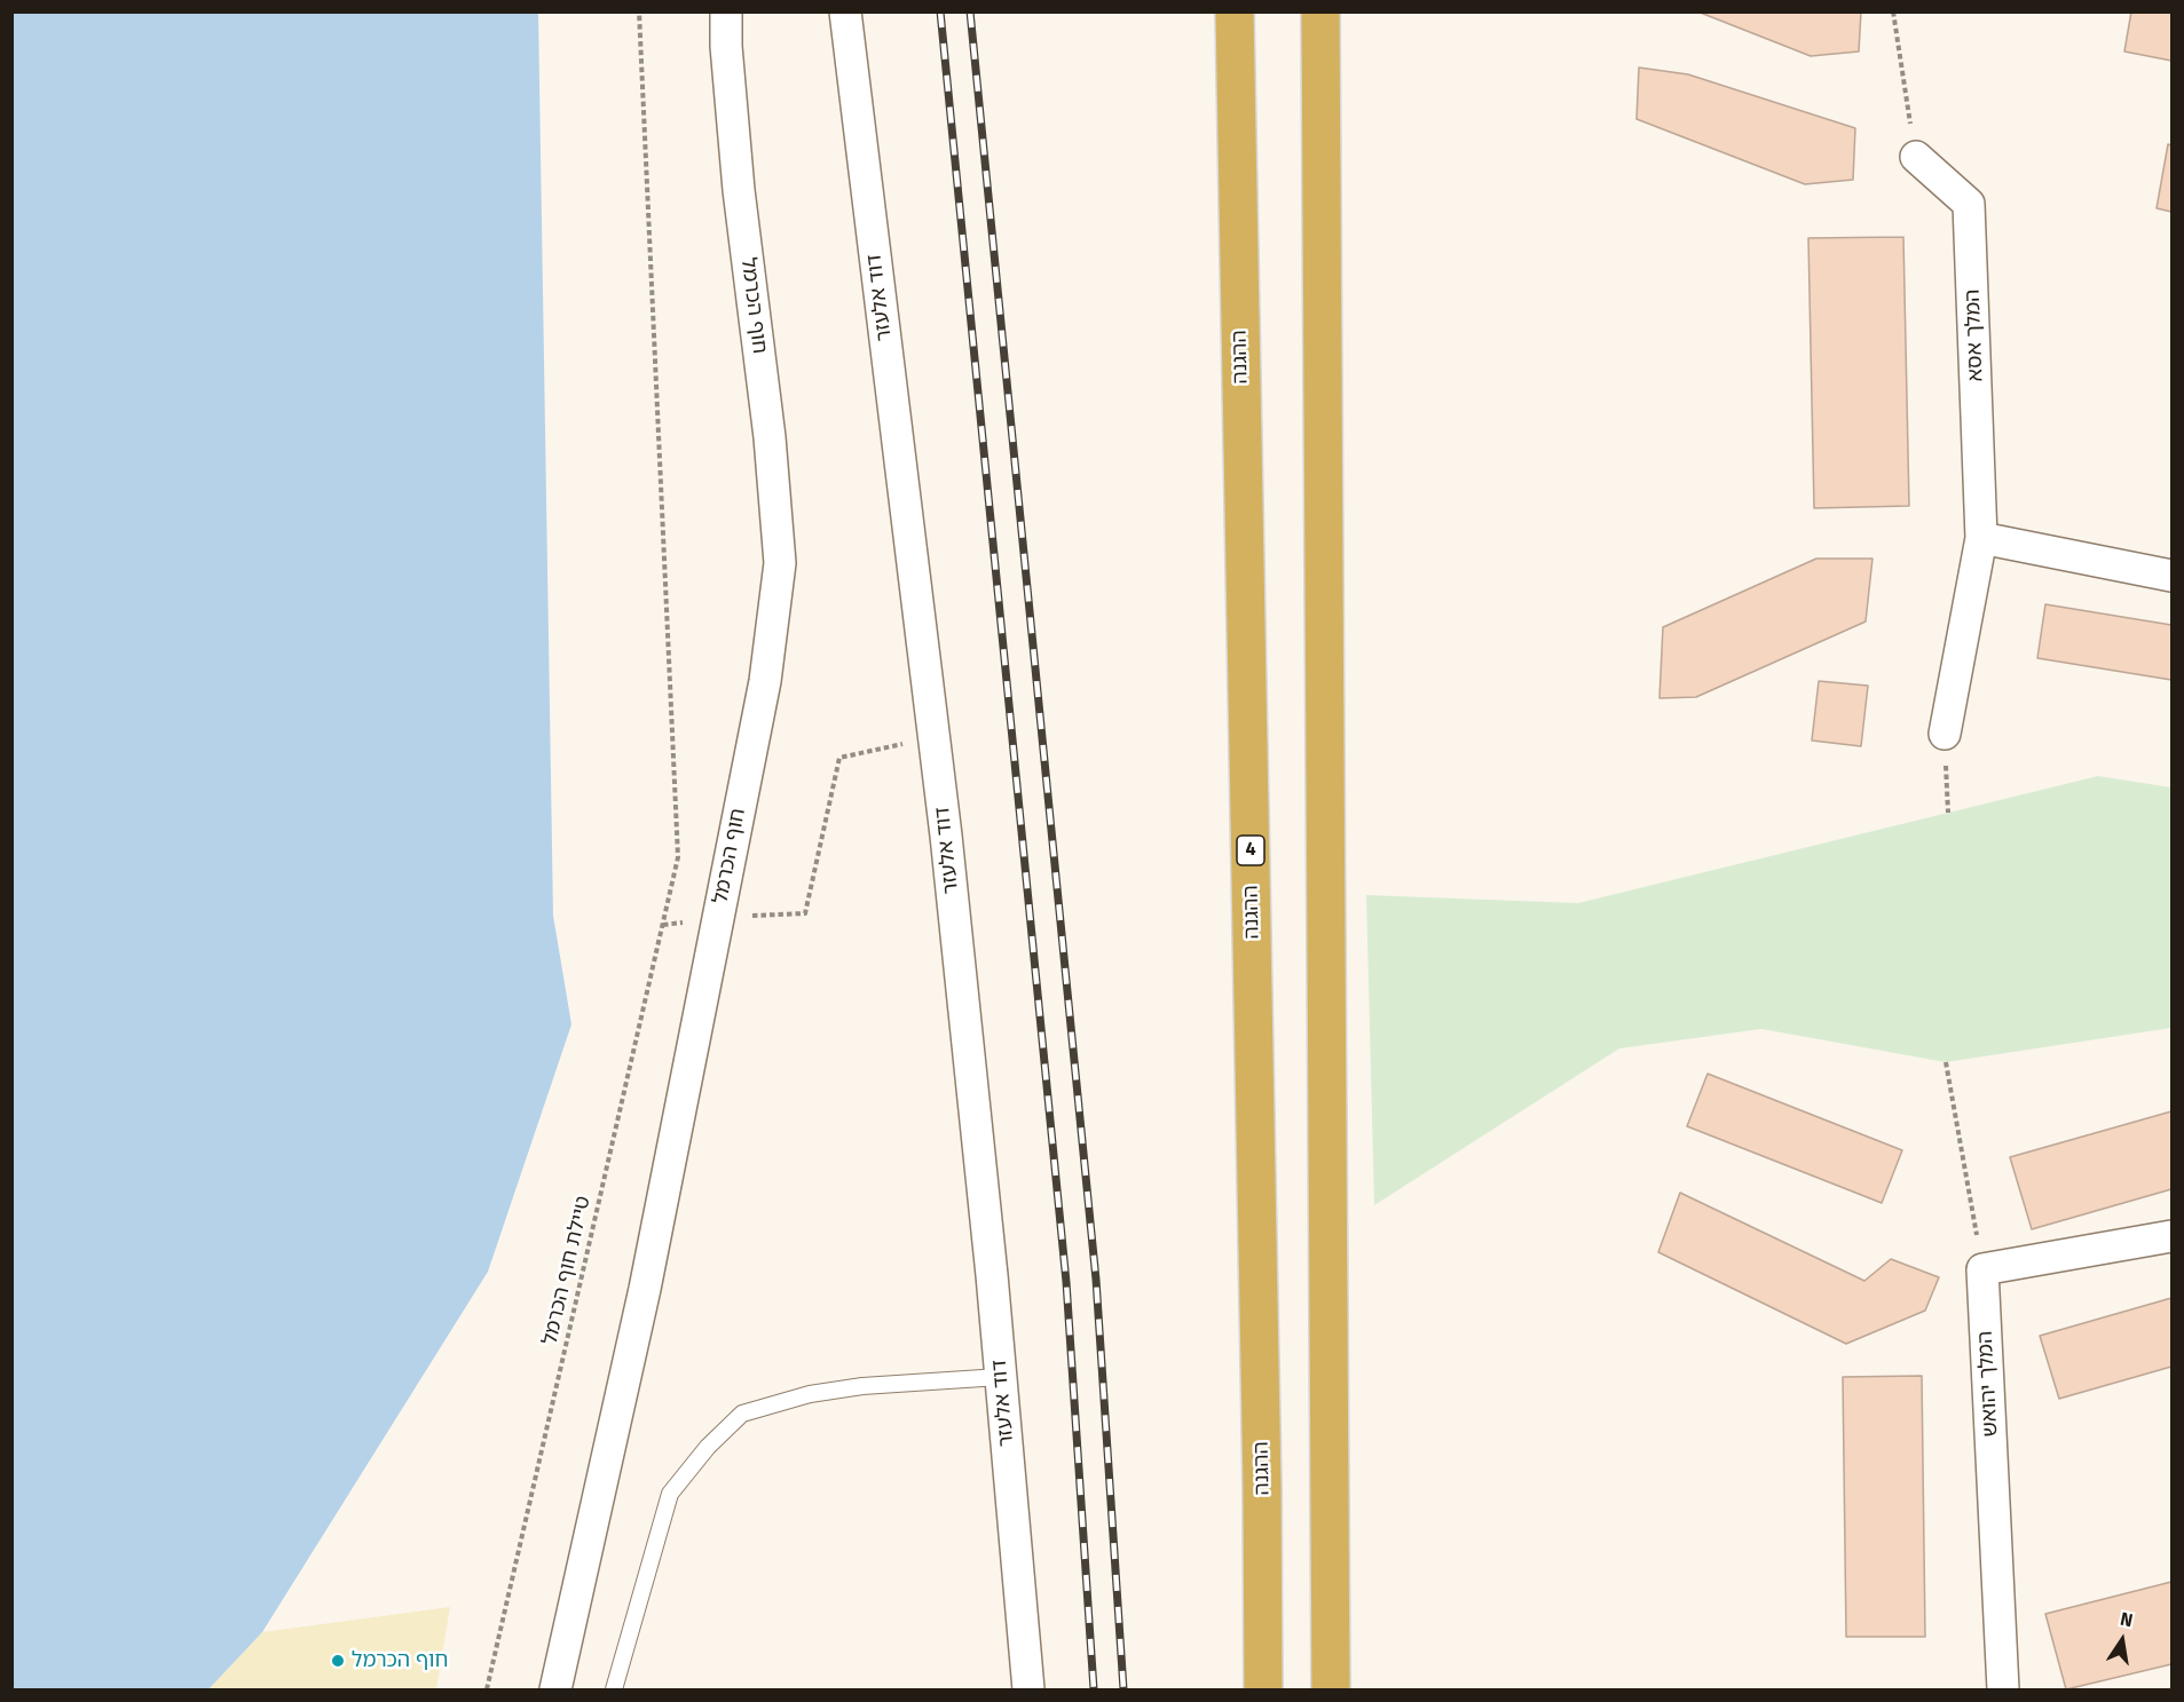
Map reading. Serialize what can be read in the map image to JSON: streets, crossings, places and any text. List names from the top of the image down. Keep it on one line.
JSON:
{"streets":{"highway":["ההגנה","4"],"street":["דוד אלעזר","חוף הכרמל","המלך אסא","המלך יהואש"],"path":["טיילת חוף הכרמל"]},"places":["חוף הכרמל"],"north":"top"}
